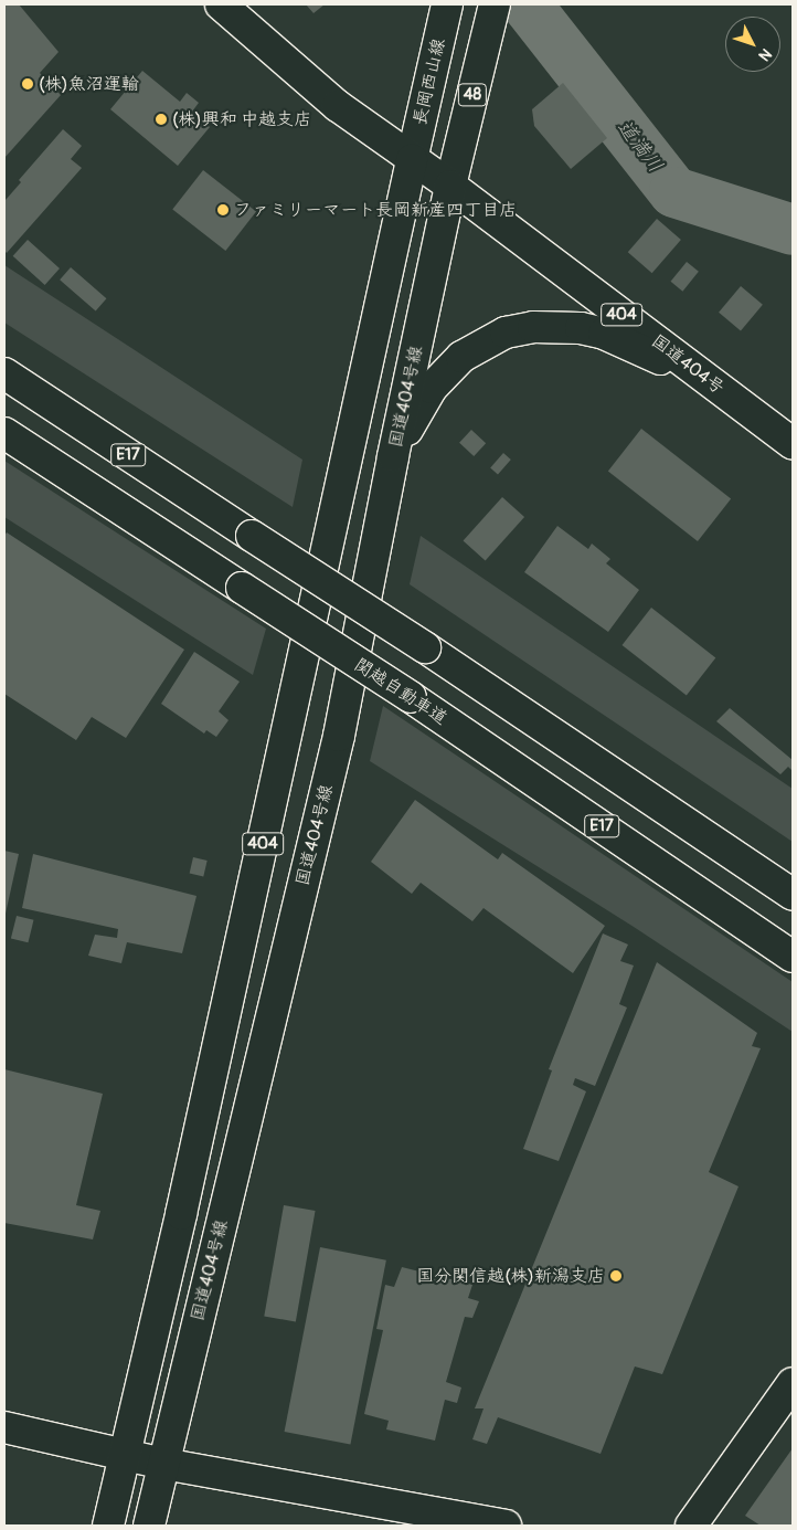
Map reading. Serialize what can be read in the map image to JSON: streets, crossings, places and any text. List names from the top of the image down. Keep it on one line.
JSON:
{"streets":{"main road":["長岡西山線","48","404","国道404号","国道404号線","E17","関越自動車道"]},"crossings":[["長岡西山線","404"],["48","404"],["48","国道404号"],["48","国道404号線"],["404","国道404号"],["404","国道404号線"],["国道404号","国道404号線"]],"water":["道満川"],"places":["(株)魚沼運輸","(株)興和 中越支店","ファミリーマート長岡新産四丁目店","国分関信越(株)新潟支店"],"north":"bottom right"}
